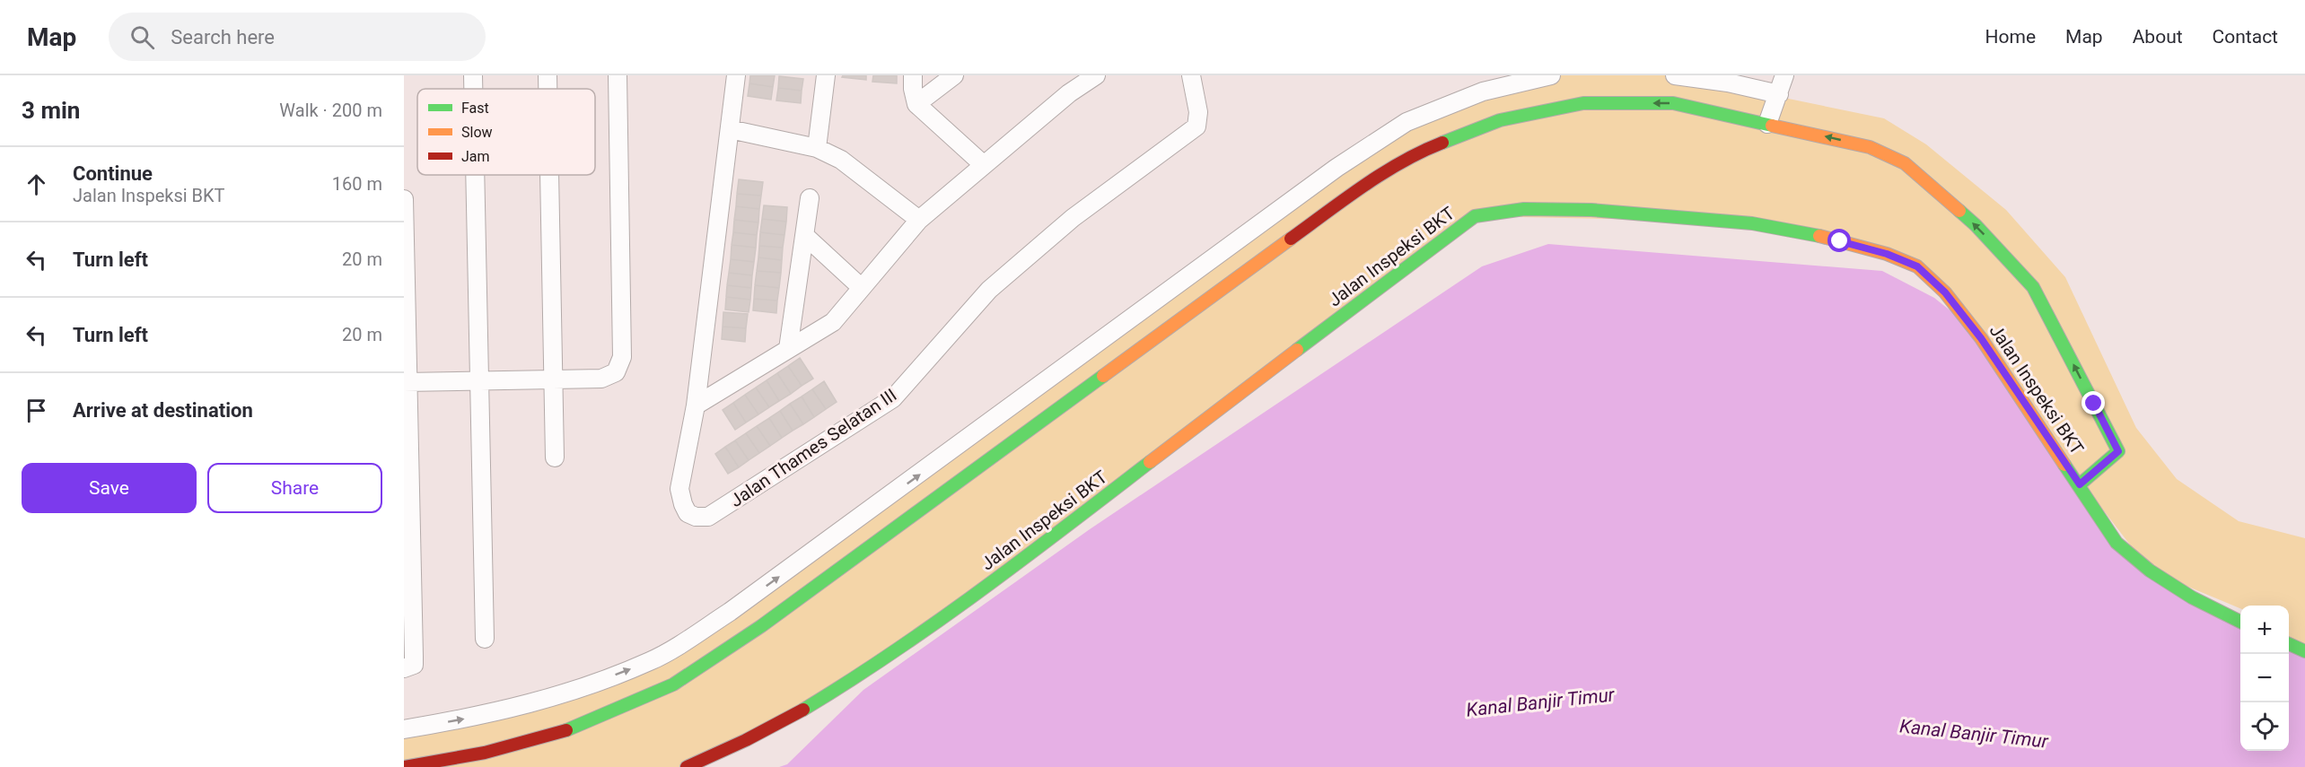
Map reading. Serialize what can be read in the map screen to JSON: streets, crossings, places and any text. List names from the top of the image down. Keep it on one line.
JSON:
{"streets":{"street":["Jalan Inspeksi BKT","Jalan Thames Selatan III"]},"water":["Kanal Banjir Timur"],"legend":["Fast","Slow","Jam"],"page":{"header":"Map","search":"Search here","nav":["Home","Map","About","Contact"],"heading":["3 min","Walk · 200 m"],"list":[["Continue","Jalan Inspeksi BKT","160 m"],["Turn left","20 m"],["Turn left","20 m"],"Arrive at destination"],"buttons":["Save","Share"],"map_buttons":["+","−"]}}
